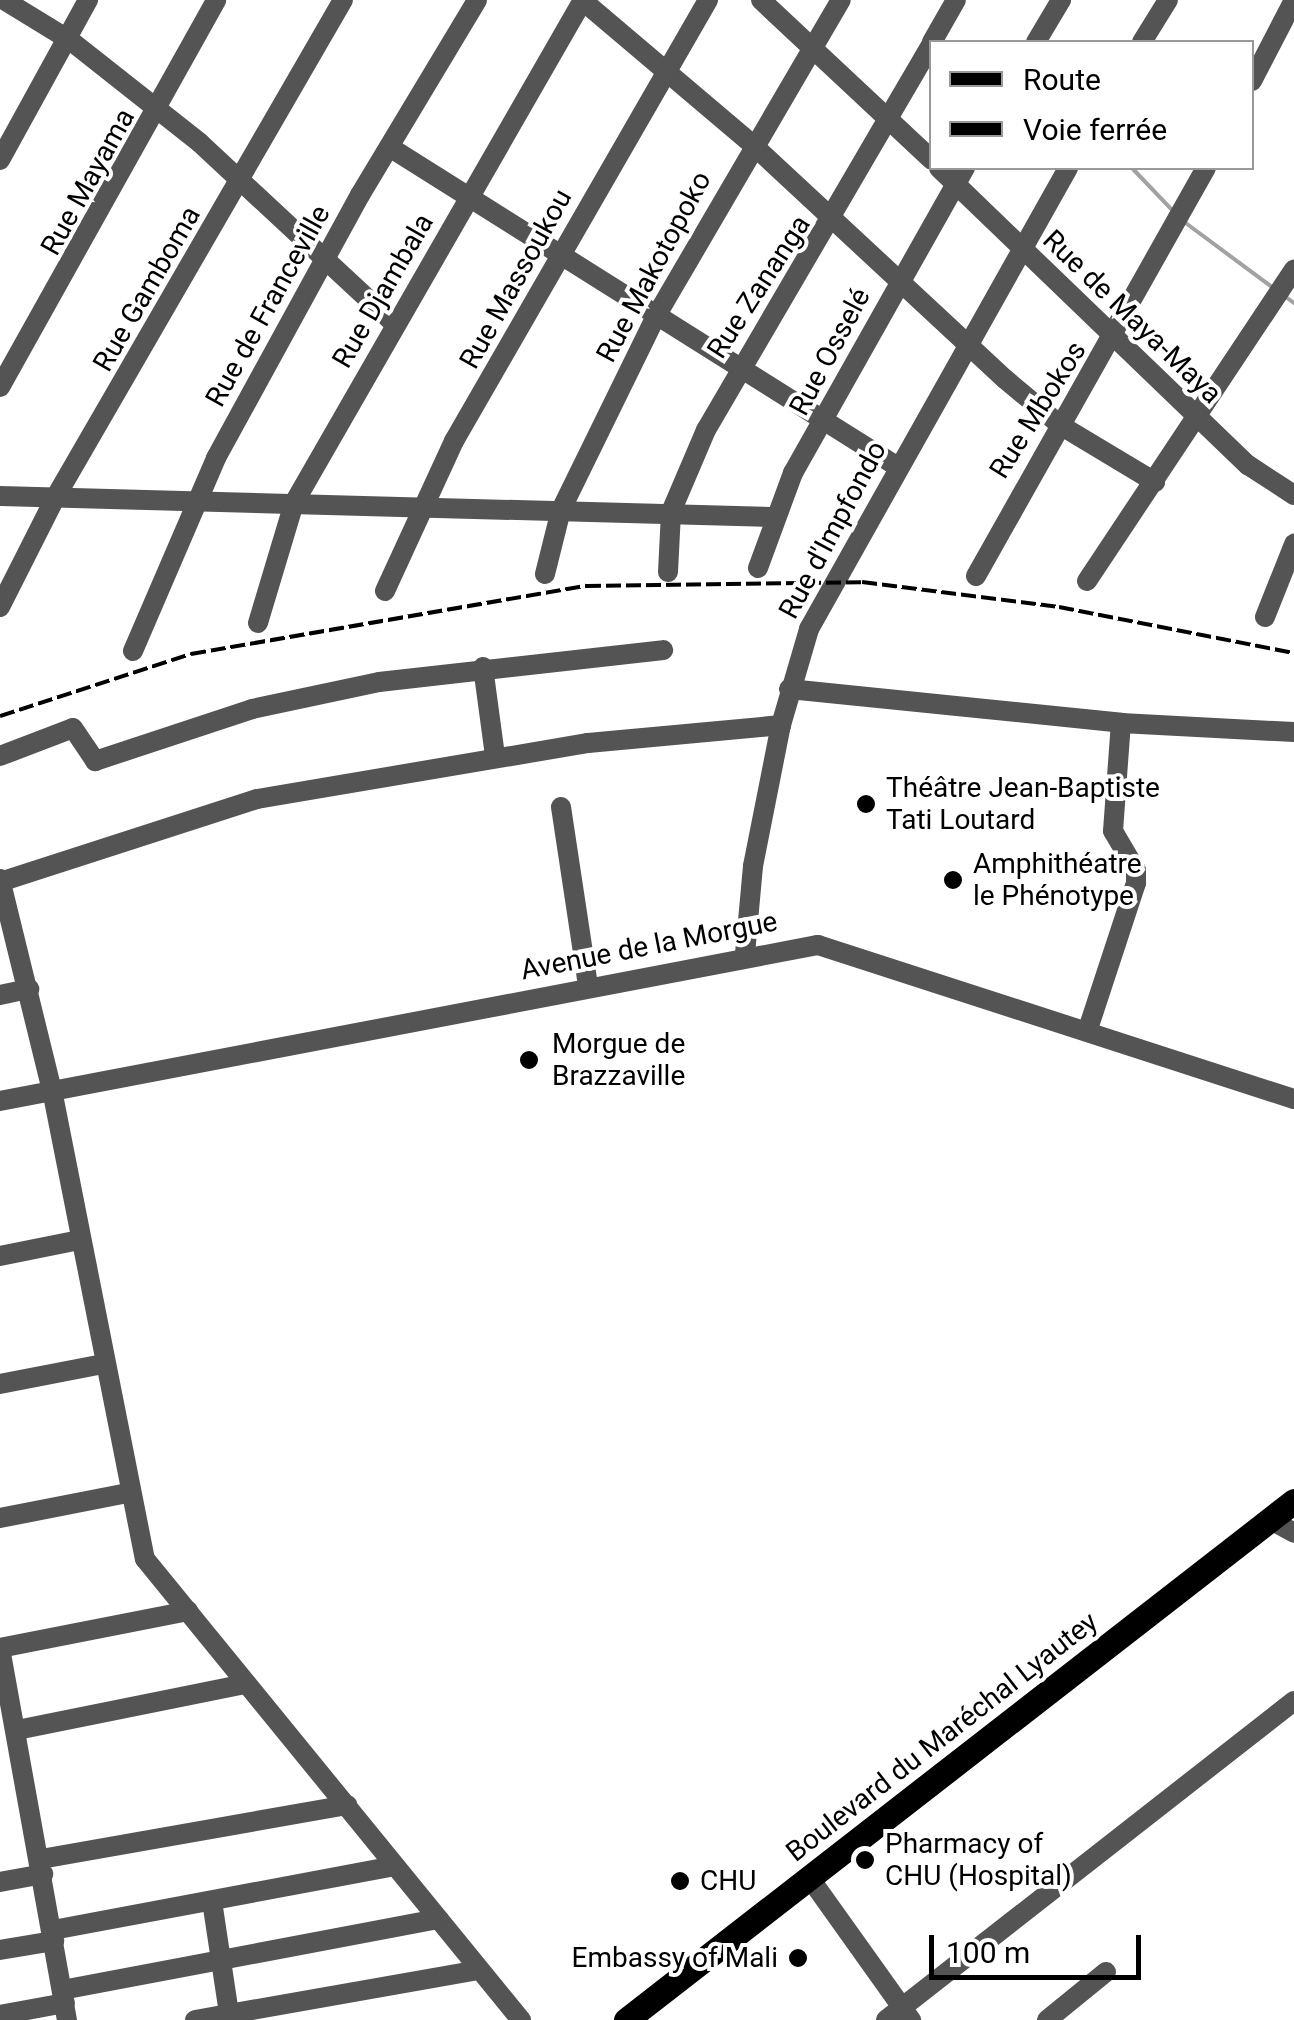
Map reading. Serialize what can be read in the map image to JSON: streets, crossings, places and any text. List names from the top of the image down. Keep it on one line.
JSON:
{"streets":{"main road":["Boulevard du Maréchal Lyautey"],"street":["Rue Mayama","Rue Makotopoko","Rue Massoukou","Rue Zananga","Rue Gamboma","Rue Djambala","Rue de Franceville","Rue de Maya-Maya","Rue Osselé","Rue Mbokos","Rue d'Impfondo","Avenue de la Morgue"]},"crossings":[["Rue de Maya-Maya","Rue Osselé"],["Rue de Maya-Maya","Rue Mbokos"],["Rue de Maya-Maya","Rue d'Impfondo"],["Rue d'Impfondo","Avenue de la Morgue"]],"places":["Théâtre Jean-Baptiste Tati Loutard","Amphithéatre le Phénotype","Morgue de Brazzaville","Pharmacy of CHU (Hospital)","CHU","Embassy of Mali"],"legend":["Route","Voie ferrée"],"scale_bar":"100 m"}
